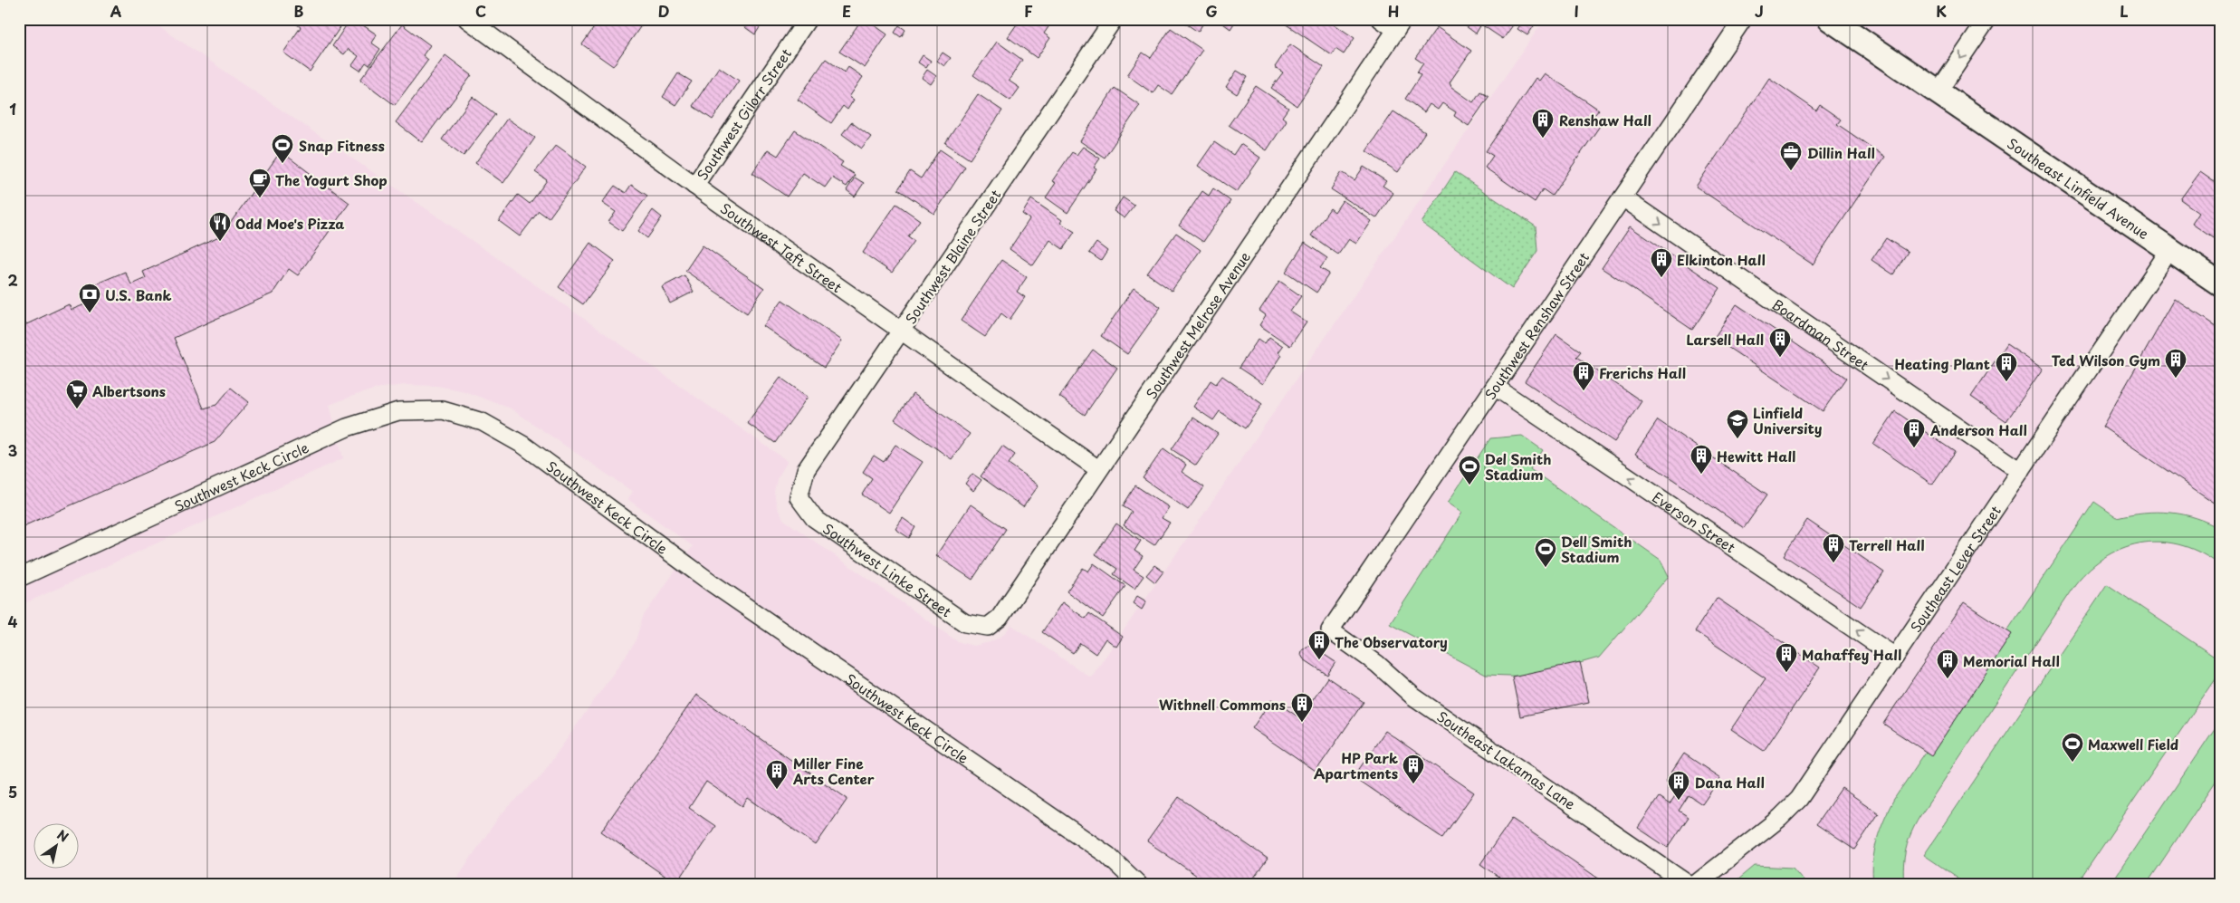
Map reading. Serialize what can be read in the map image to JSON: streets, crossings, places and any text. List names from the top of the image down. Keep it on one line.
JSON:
{"streets":{"street":["Southwest Gilorr Street","Southeast Linfield Avenue","Southwest Taft Street","Southwest Blaine Street","Southwest Melrose Avenue","Southwest Renshaw Street","Boardman Street","Southwest Keck Circle","Everson Street","Southeast Lever Street","Southwest Linke Street","Southeast Lakamas Lane"]},"crossings":[["Southwest Gilorr Street","Southwest Taft Street"],["Southeast Linfield Avenue","Southeast Lever Street"],["Southwest Taft Street","Southwest Blaine Street"],["Southwest Taft Street","Southwest Melrose Avenue"],["Southwest Blaine Street","Southwest Linke Street"],["Southwest Melrose Avenue","Southwest Linke Street"],["Southwest Renshaw Street","Boardman Street"],["Southwest Renshaw Street","Everson Street"],["Southwest Renshaw Street","Southeast Lakamas Lane"],["Boardman Street","Southeast Lever Street"],["Everson Street","Southeast Lever Street"]],"one_way":["Boardman Street","Everson Street"],"places":{"building":["Renshaw Hall","Elkinton Hall","Larsell Hall","Ted Wilson Gym","Heating Plant","Frerichs Hall","Anderson Hall","Hewitt Hall","Terrell Hall","The Observatory","Mahaffey Hall","Memorial Hall","Withnell Commons","HP Park Apartments","Miller Fine Arts Center","Dana Hall"],"sports":["Snap Fitness","Del Smith Stadium","Dell Smith Stadium","Maxwell Field"],"office":["Dillin Hall"],"cafe":["The Yogurt Shop"],"restaurant":["Odd Moe's Pizza"],"bank":["U.S. Bank"],"supermarket":["Albertsons"],"school or university":["Linfield University"]},"north":"top right","grid":{"columns":["A","B","C","D","E","F","G","H","I","J","K","L"],"rows":["1","2","3","4","5"]}}
